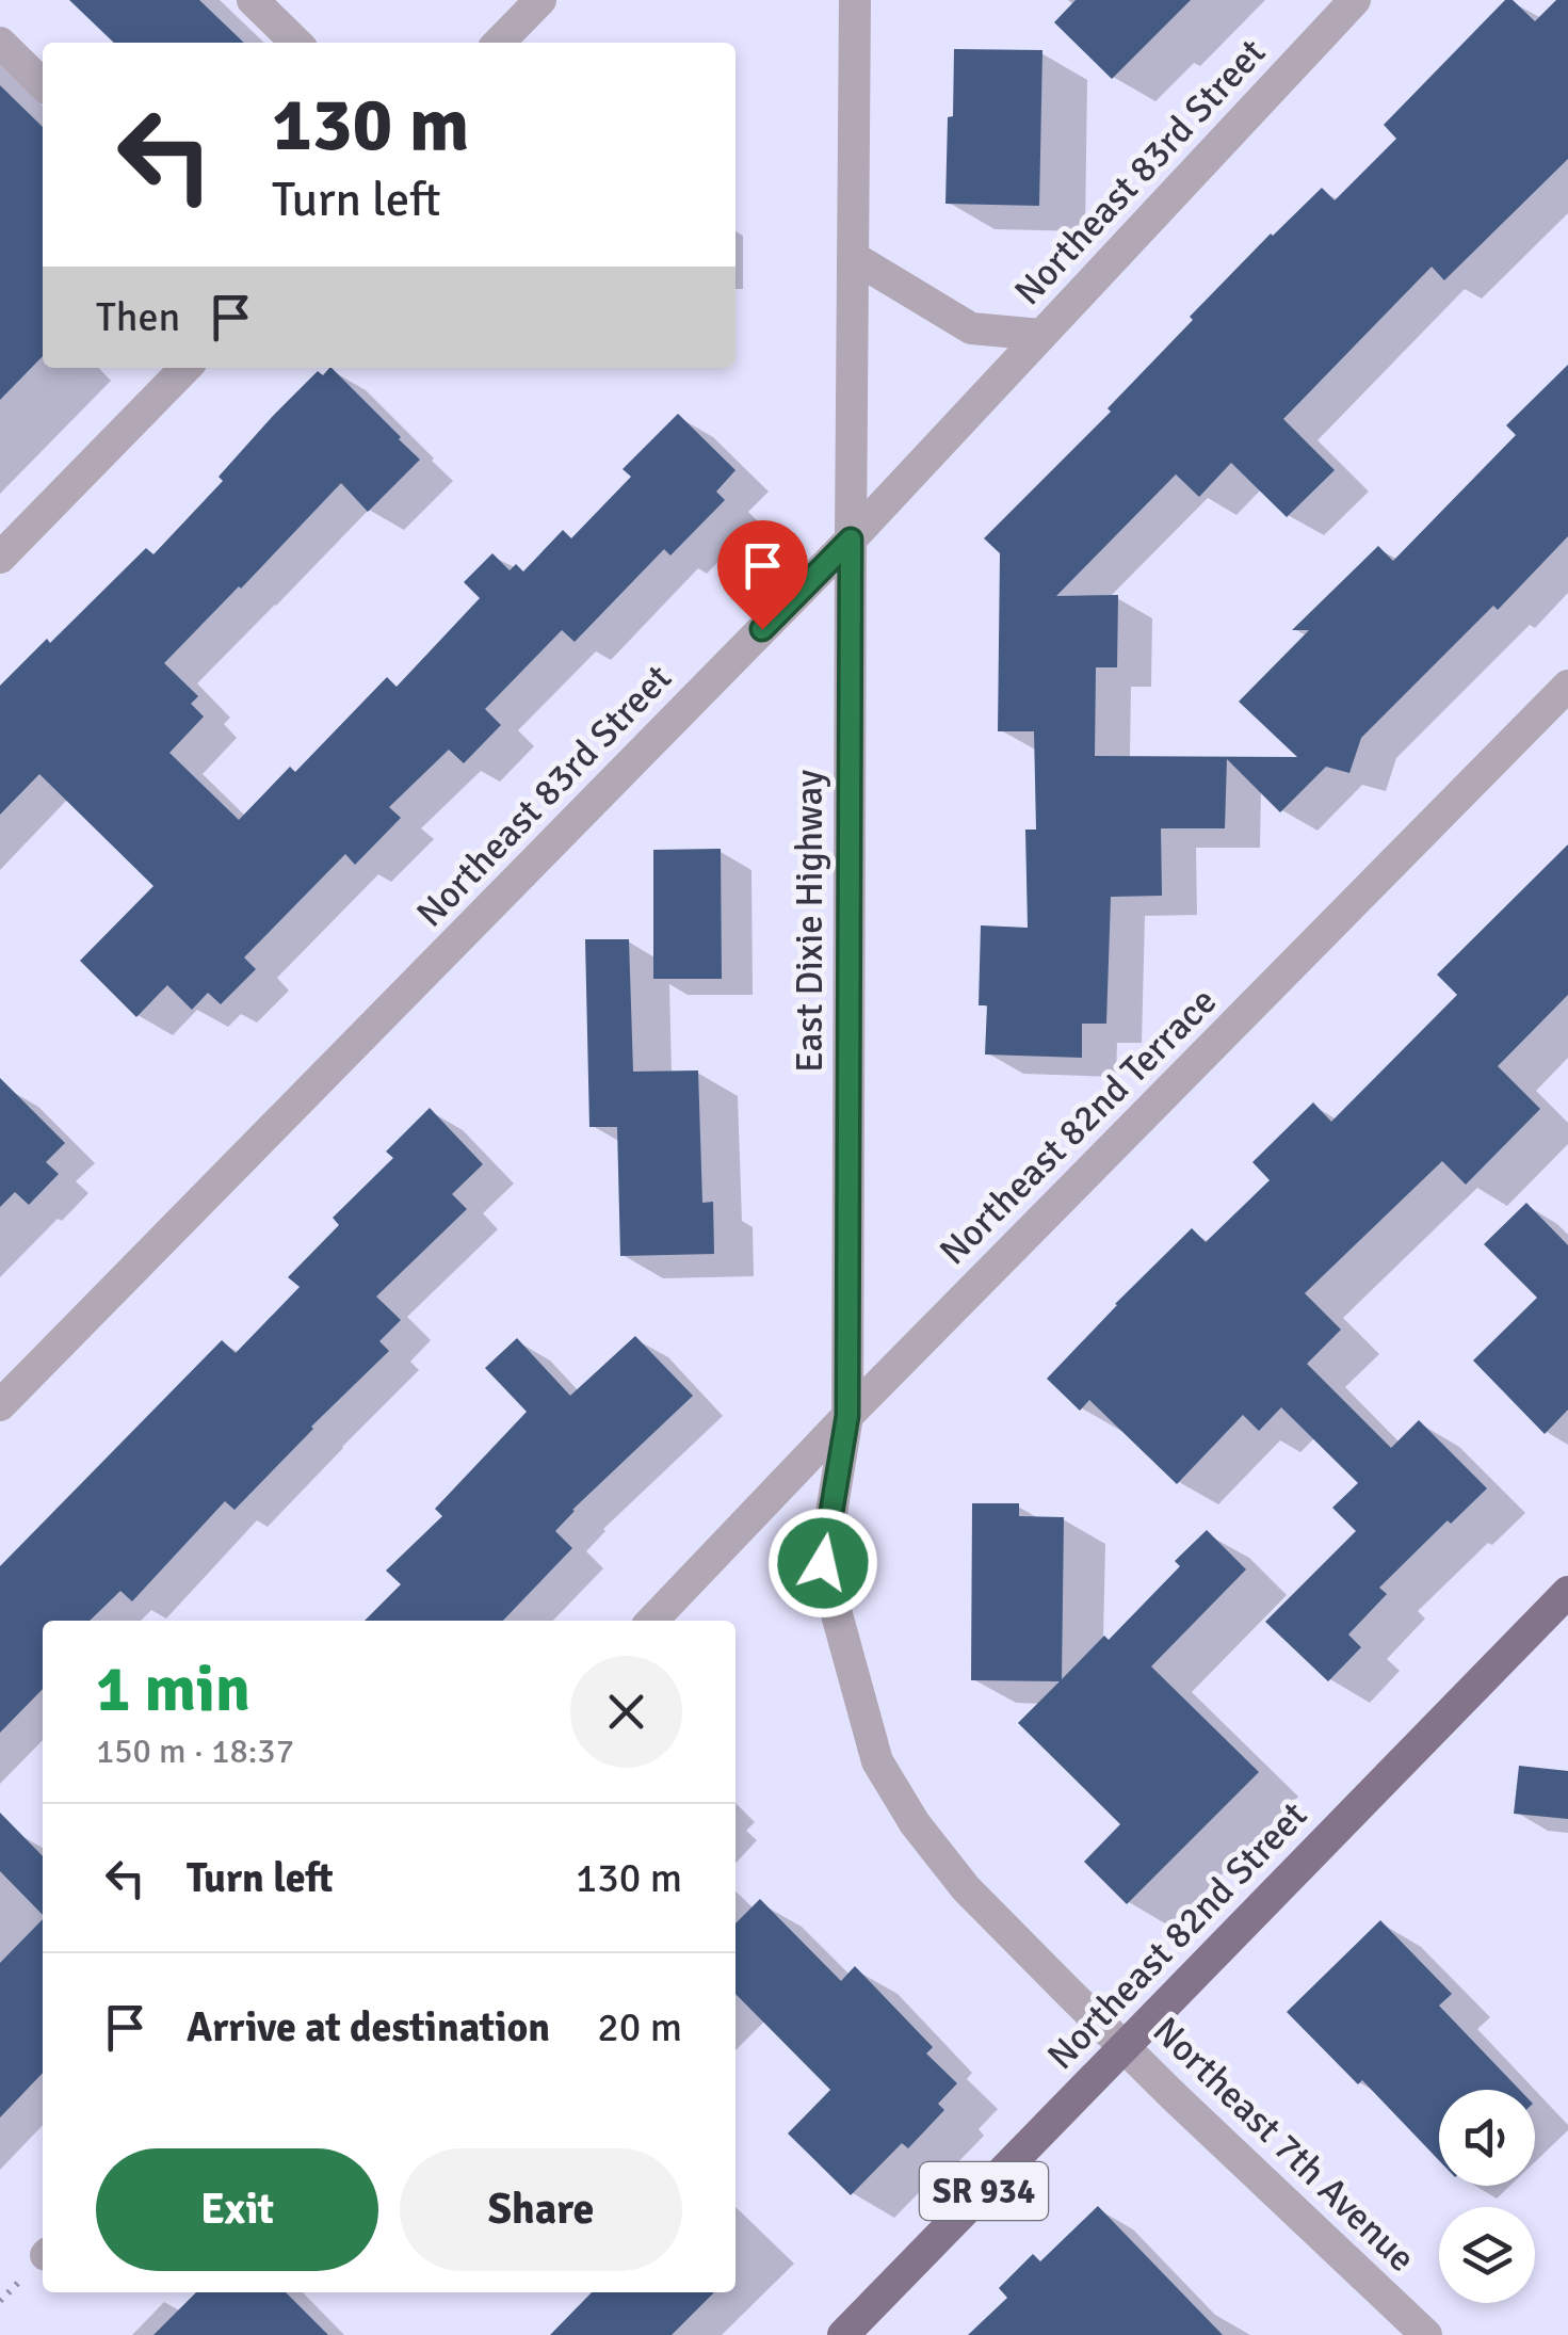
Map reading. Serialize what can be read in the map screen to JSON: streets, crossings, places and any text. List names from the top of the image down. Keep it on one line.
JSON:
{"streets":{"main road":["Northeast 82nd Street","SR 934"],"street":["Northeast 83rd Street","East Dixie Highway","Northeast 82nd Terrace","Northeast 7th Avenue"]},"crossings":[["Northeast 83rd Street","East Dixie Highway"],["East Dixie Highway","Northeast 82nd Terrace"],["East Dixie Highway","Northeast 7th Avenue"],["Northeast 82nd Street","Northeast 7th Avenue"]],"page":{"turn":["130 m","Turn left"],"then":"Then","heading":["1 min","150 m · 18:37"],"list":[{"name":"Turn left","value":"130 m"},{"name":"Arrive at destination","value":"20 m"}],"buttons":["Exit","Share"]}}
